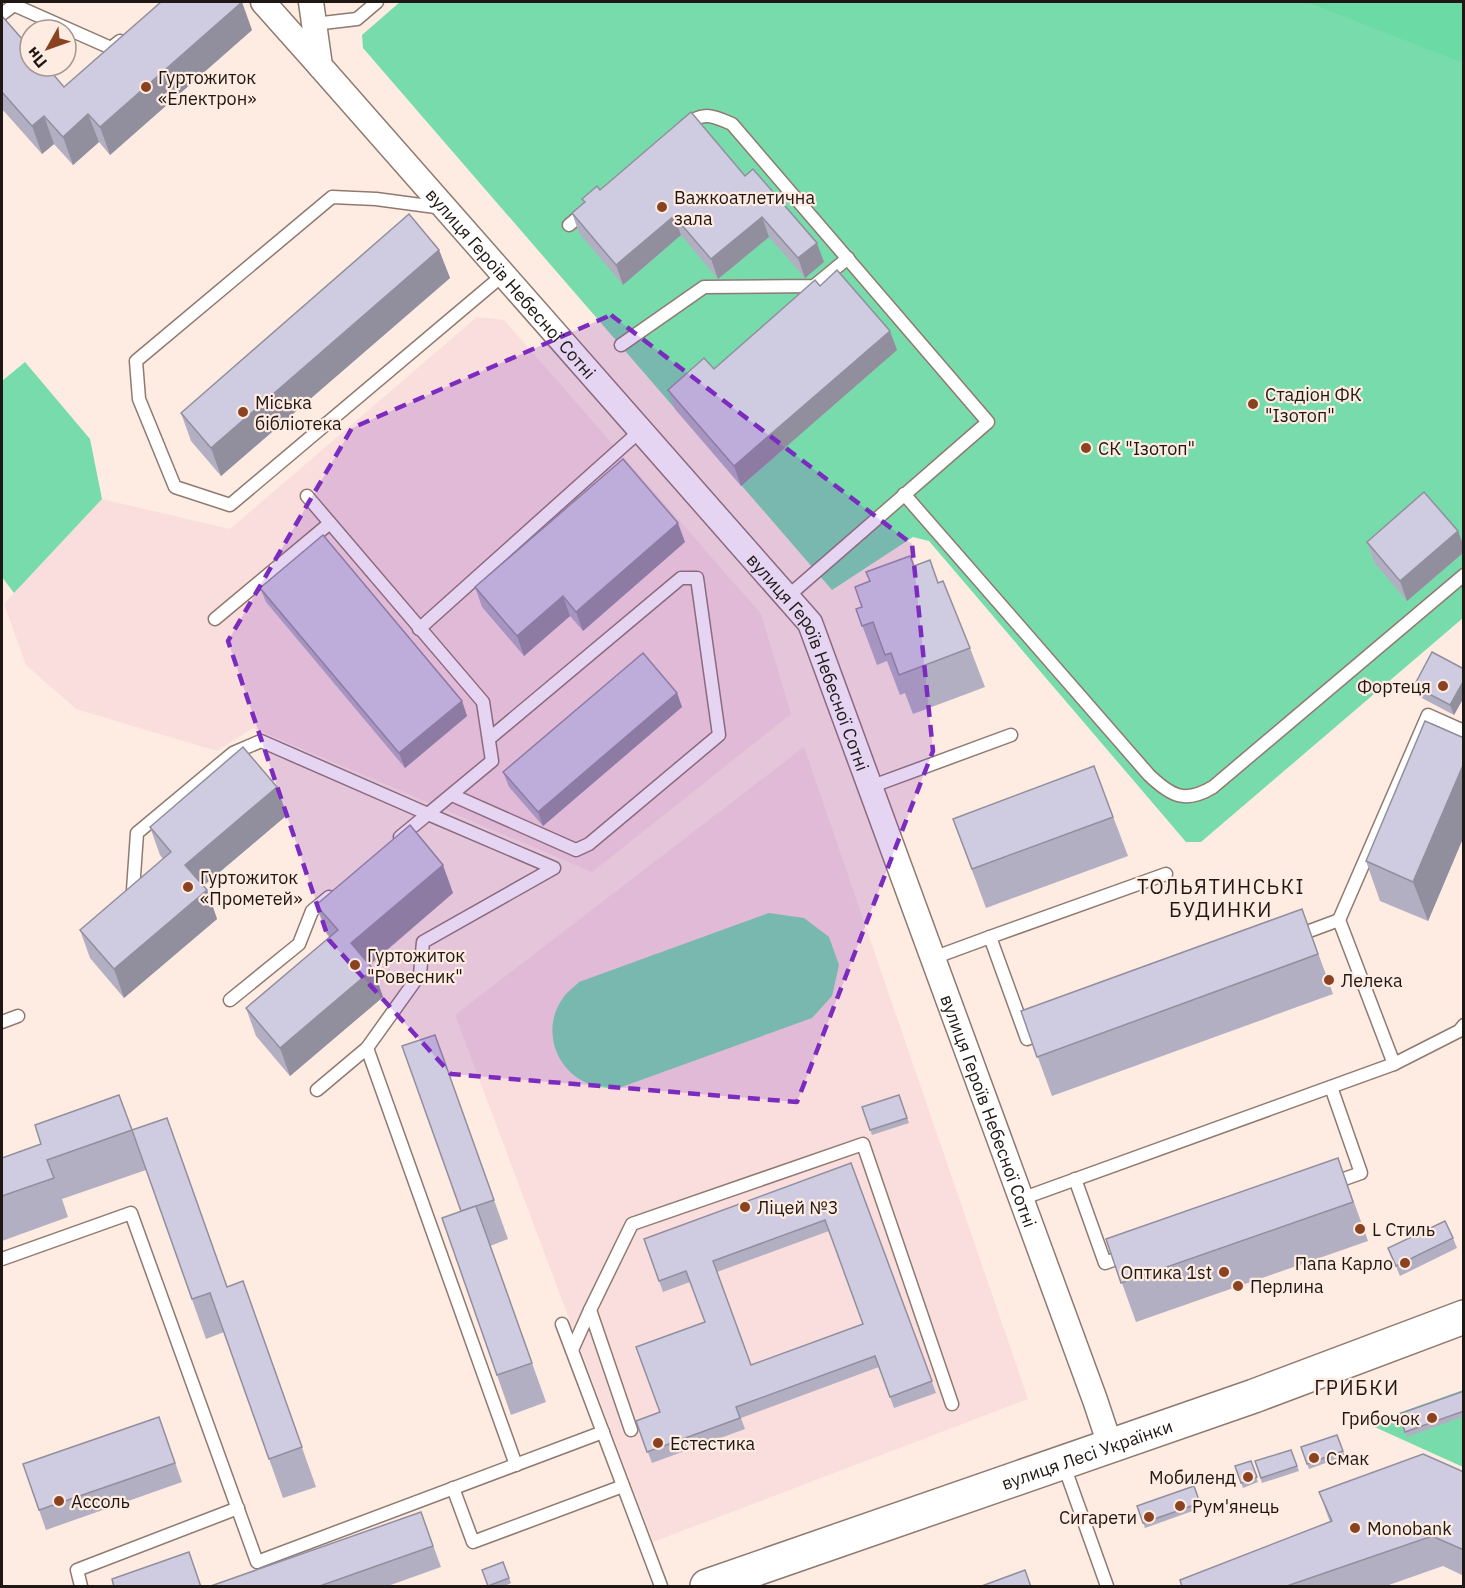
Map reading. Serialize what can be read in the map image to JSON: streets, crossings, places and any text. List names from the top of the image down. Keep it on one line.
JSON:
{"streets":{"main road":["вулиця Лесі Українки"],"street":["вулиця Героїв Небесної Сотні"]},"crossings":[["вулиця Героїв Небесної Сотні","вулиця Лесі Українки"]],"districts":["ТОЛЬЯТИНСЬКІ БУДИНКИ","ГРИБКИ"],"places":["Гуртожиток «Електрон»","Важкоатлетична зала","Стадіон ФК \"Ізотоп\"","Міська бібліотека","СК \"Ізотоп\"","Фортеця","Гуртожиток «Прометей»","Гуртожиток \"Ровесник\"","Лелека","Ліцей №3","L Стиль","Папа Карло","Оптика 1st","Перлина","Грибочок","Естестика","Смак","Мобиленд","Ассоль","Рум'янець","Сигарети","Monobank"],"north":"bottom left"}
